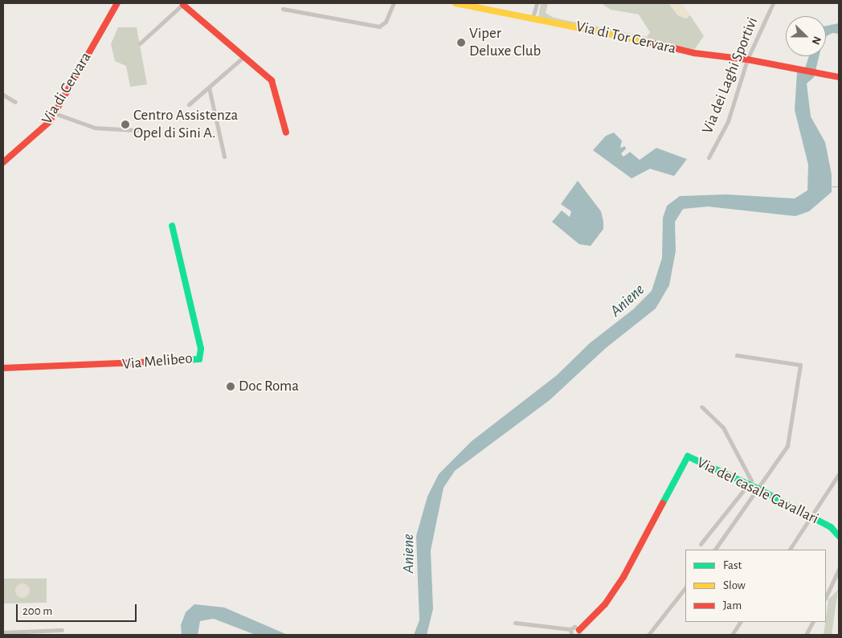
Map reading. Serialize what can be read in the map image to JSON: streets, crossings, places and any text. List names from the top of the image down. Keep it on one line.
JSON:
{"streets":{"street":["Via di Tor Cervara","Via dei Laghi Sportivi","Via di Cervara","Via Melibeo","Via del casale Cavallari"]},"crossings":[["Via di Tor Cervara","Via dei Laghi Sportivi"]],"water":["Aniene"],"places":["Viper Deluxe Club","Centro Assistenza Opel di Sini A.","Doc Roma"],"legend":["Fast","Slow","Jam"],"scale_bar":"200 m","north":"right"}
